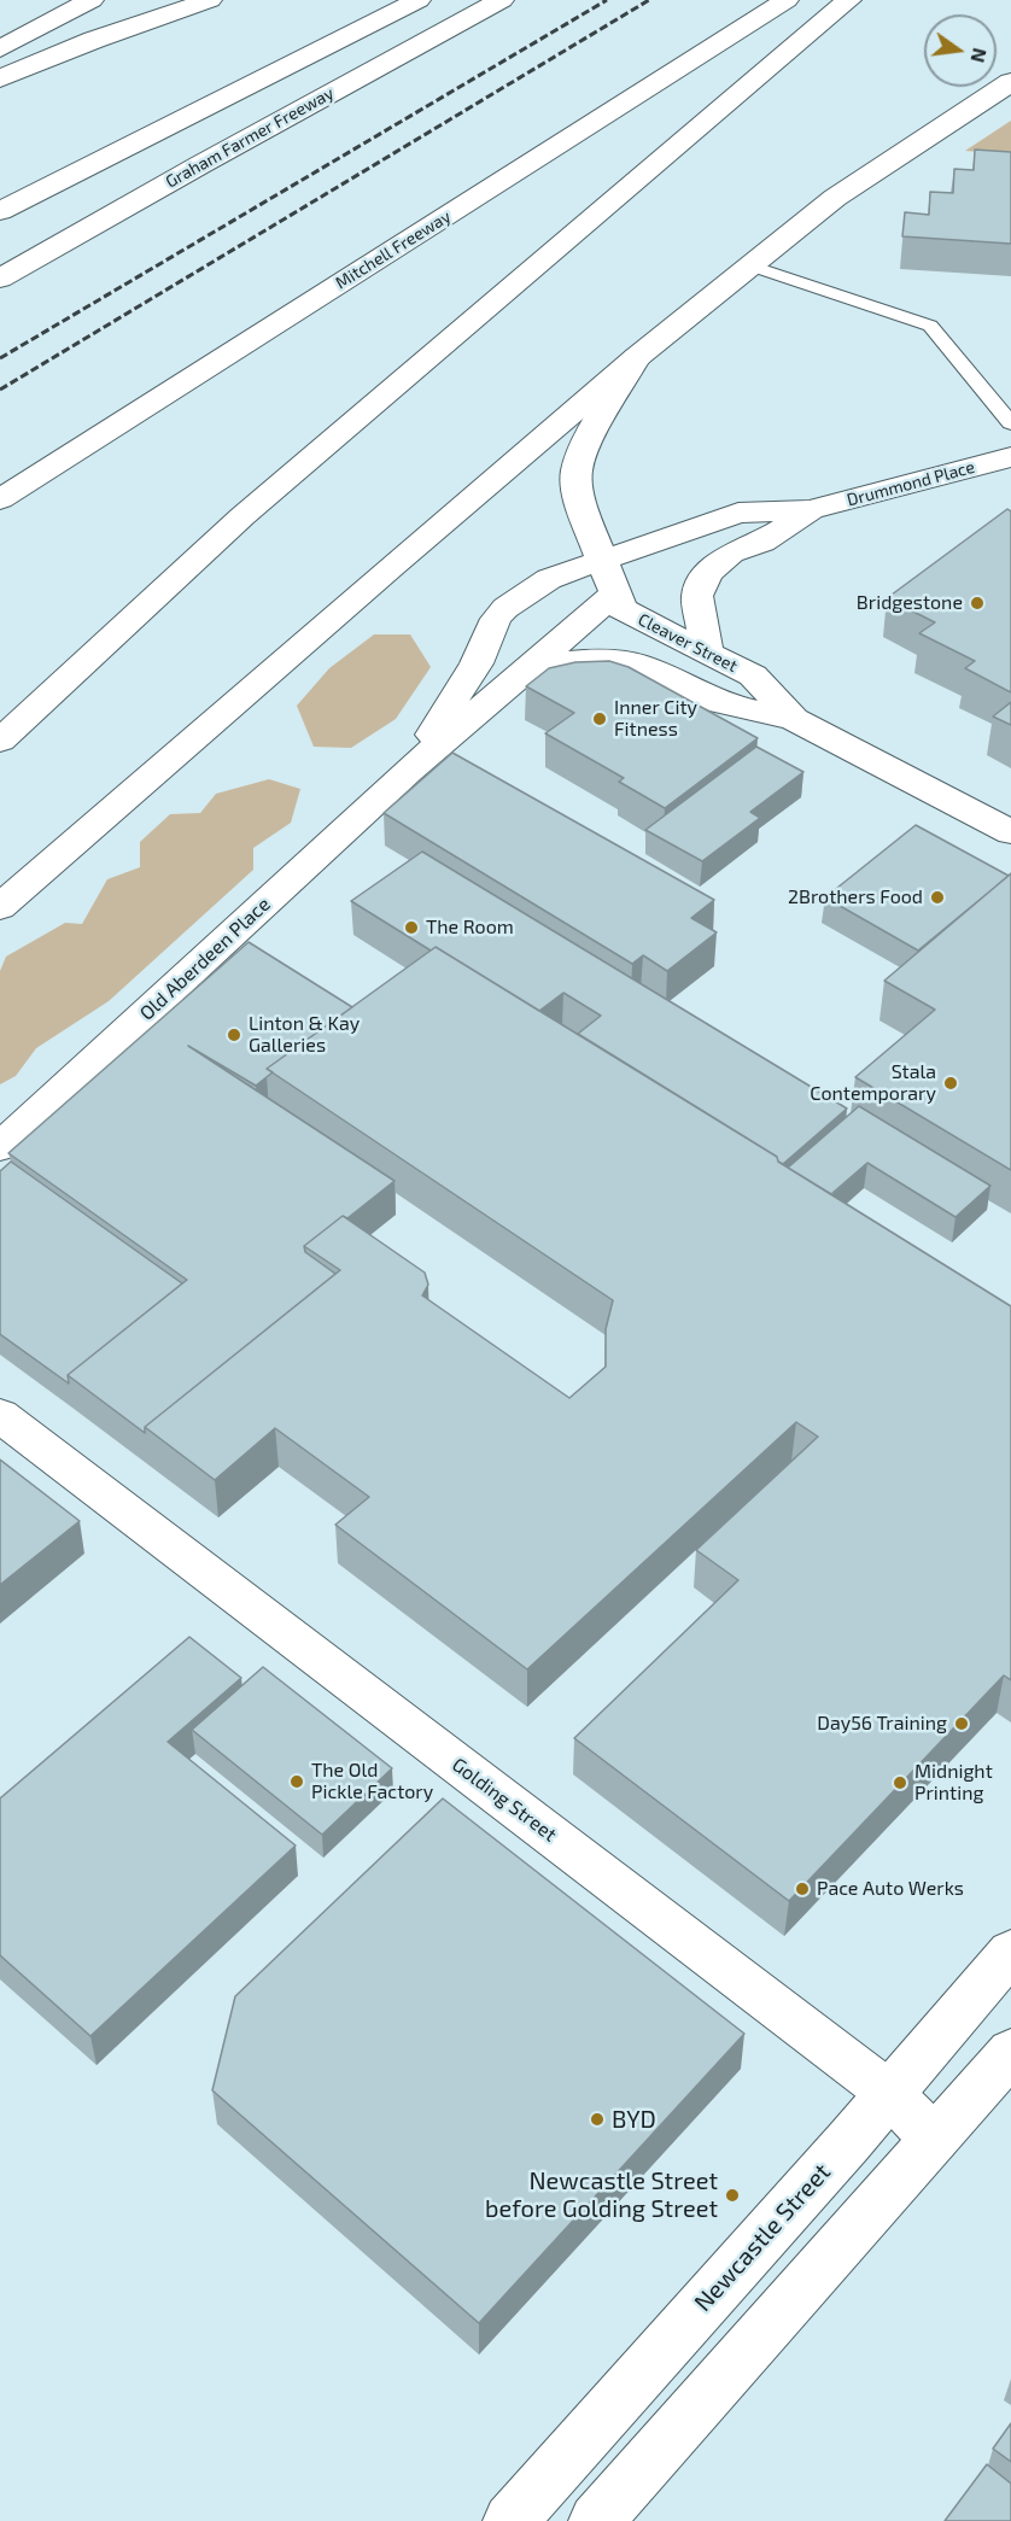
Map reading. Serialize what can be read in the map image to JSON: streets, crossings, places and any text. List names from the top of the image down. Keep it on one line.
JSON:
{"streets":{"main road":["Graham Farmer Freeway","Mitchell Freeway","Drummond Place","Cleaver Street","Old Aberdeen Place","Golding Street","Newcastle Street"]},"crossings":[["Drummond Place","Cleaver Street"],["Drummond Place","Old Aberdeen Place"],["Cleaver Street","Old Aberdeen Place"],["Golding Street","Newcastle Street"]],"places":["Bridgestone","Inner City Fitness","2Brothers Food","The Room","Linton & Kay Galleries","Stala Contemporary","Day56 Training","The Old Pickle Factory","Midnight Printing","Pace Auto Werks","BYD","Newcastle Street before Golding Street"],"north":"right"}
